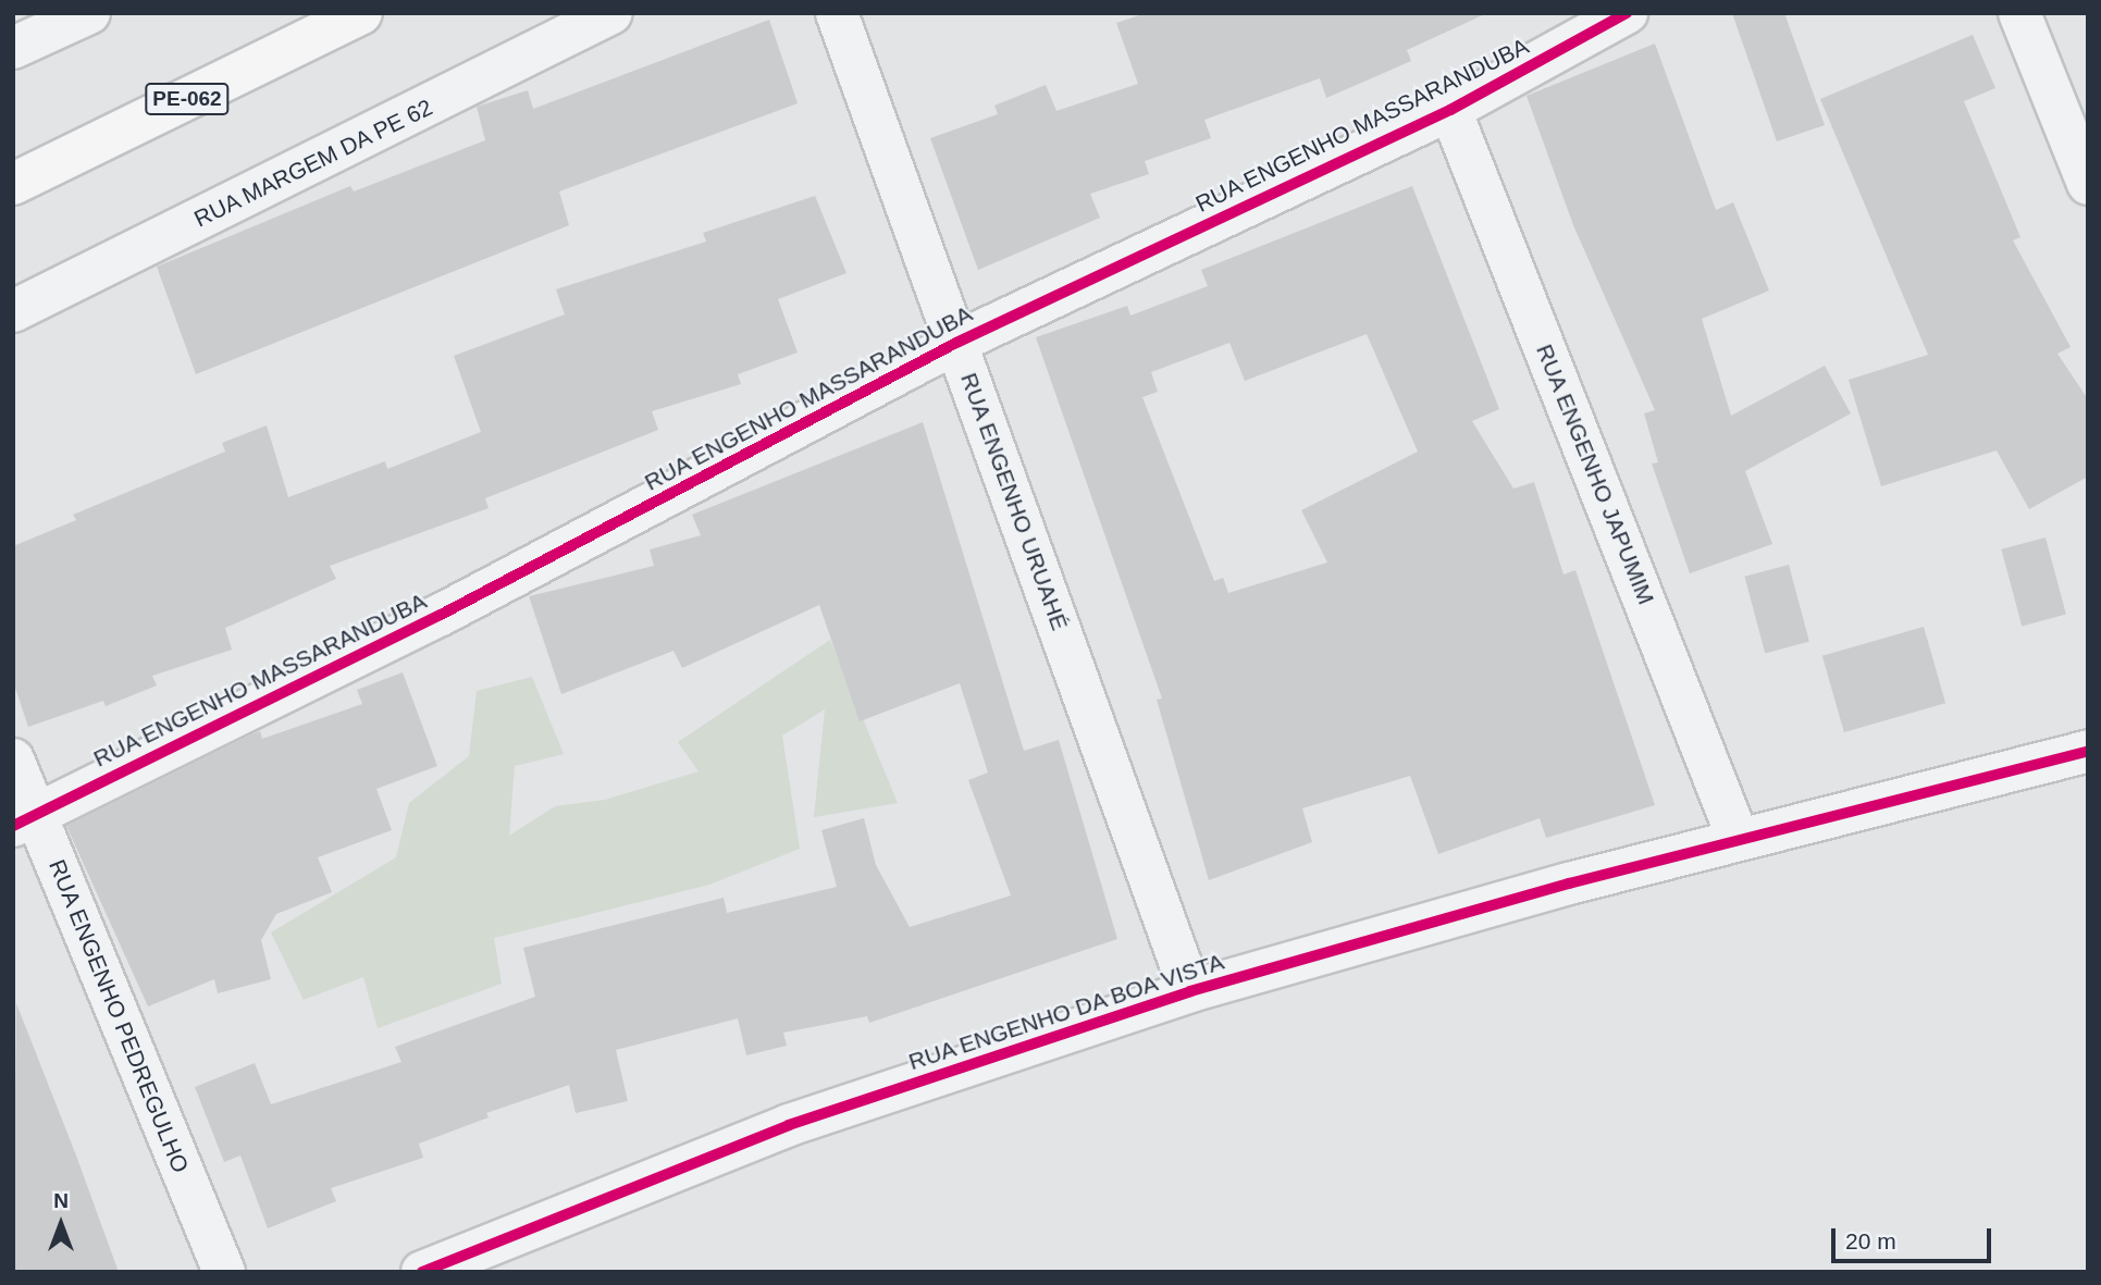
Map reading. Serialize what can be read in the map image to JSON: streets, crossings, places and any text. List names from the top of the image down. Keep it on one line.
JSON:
{"streets":{"main road":["PE-062"],"street":["RUA ENGENHO MASSARANDUBA","RUA MARGEM DA PE 62","RUA ENGENHO JAPUMIM","RUA ENGENHO URUAHÉ","RUA ENGENHO DA BOA VISTA","RUA ENGENHO PEDREGULHO"]},"crossings":[["RUA ENGENHO MASSARANDUBA","RUA ENGENHO JAPUMIM"],["RUA ENGENHO MASSARANDUBA","RUA ENGENHO URUAHÉ"],["RUA ENGENHO MASSARANDUBA","RUA ENGENHO PEDREGULHO"],["RUA ENGENHO JAPUMIM","RUA ENGENHO DA BOA VISTA"],["RUA ENGENHO URUAHÉ","RUA ENGENHO DA BOA VISTA"]],"scale_bar":"20 m","north":"top"}
